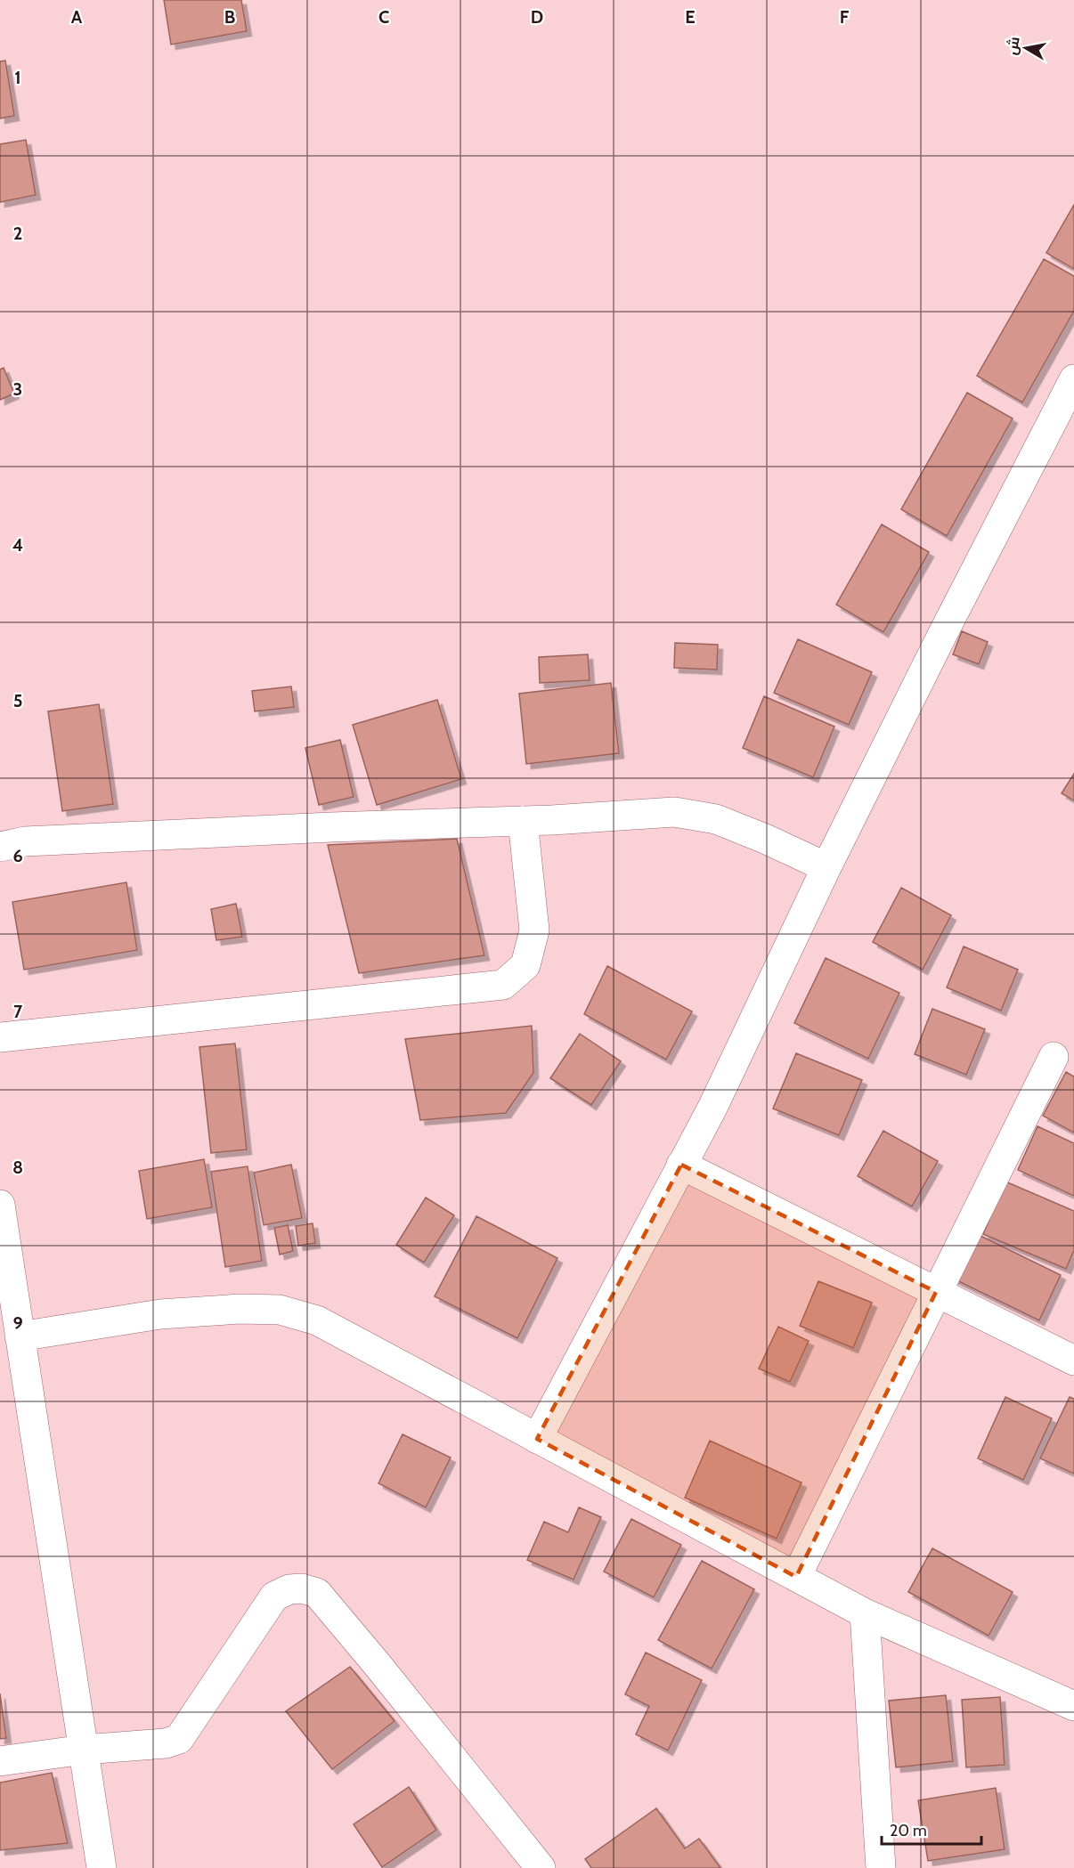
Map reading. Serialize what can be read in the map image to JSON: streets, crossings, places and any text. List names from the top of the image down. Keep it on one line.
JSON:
{"scale_bar":"20 m","north":"left","grid":{"columns":["A","B","C","D","E","F"],"rows":["1","2","3","4","5","6","7","8","9"]}}
